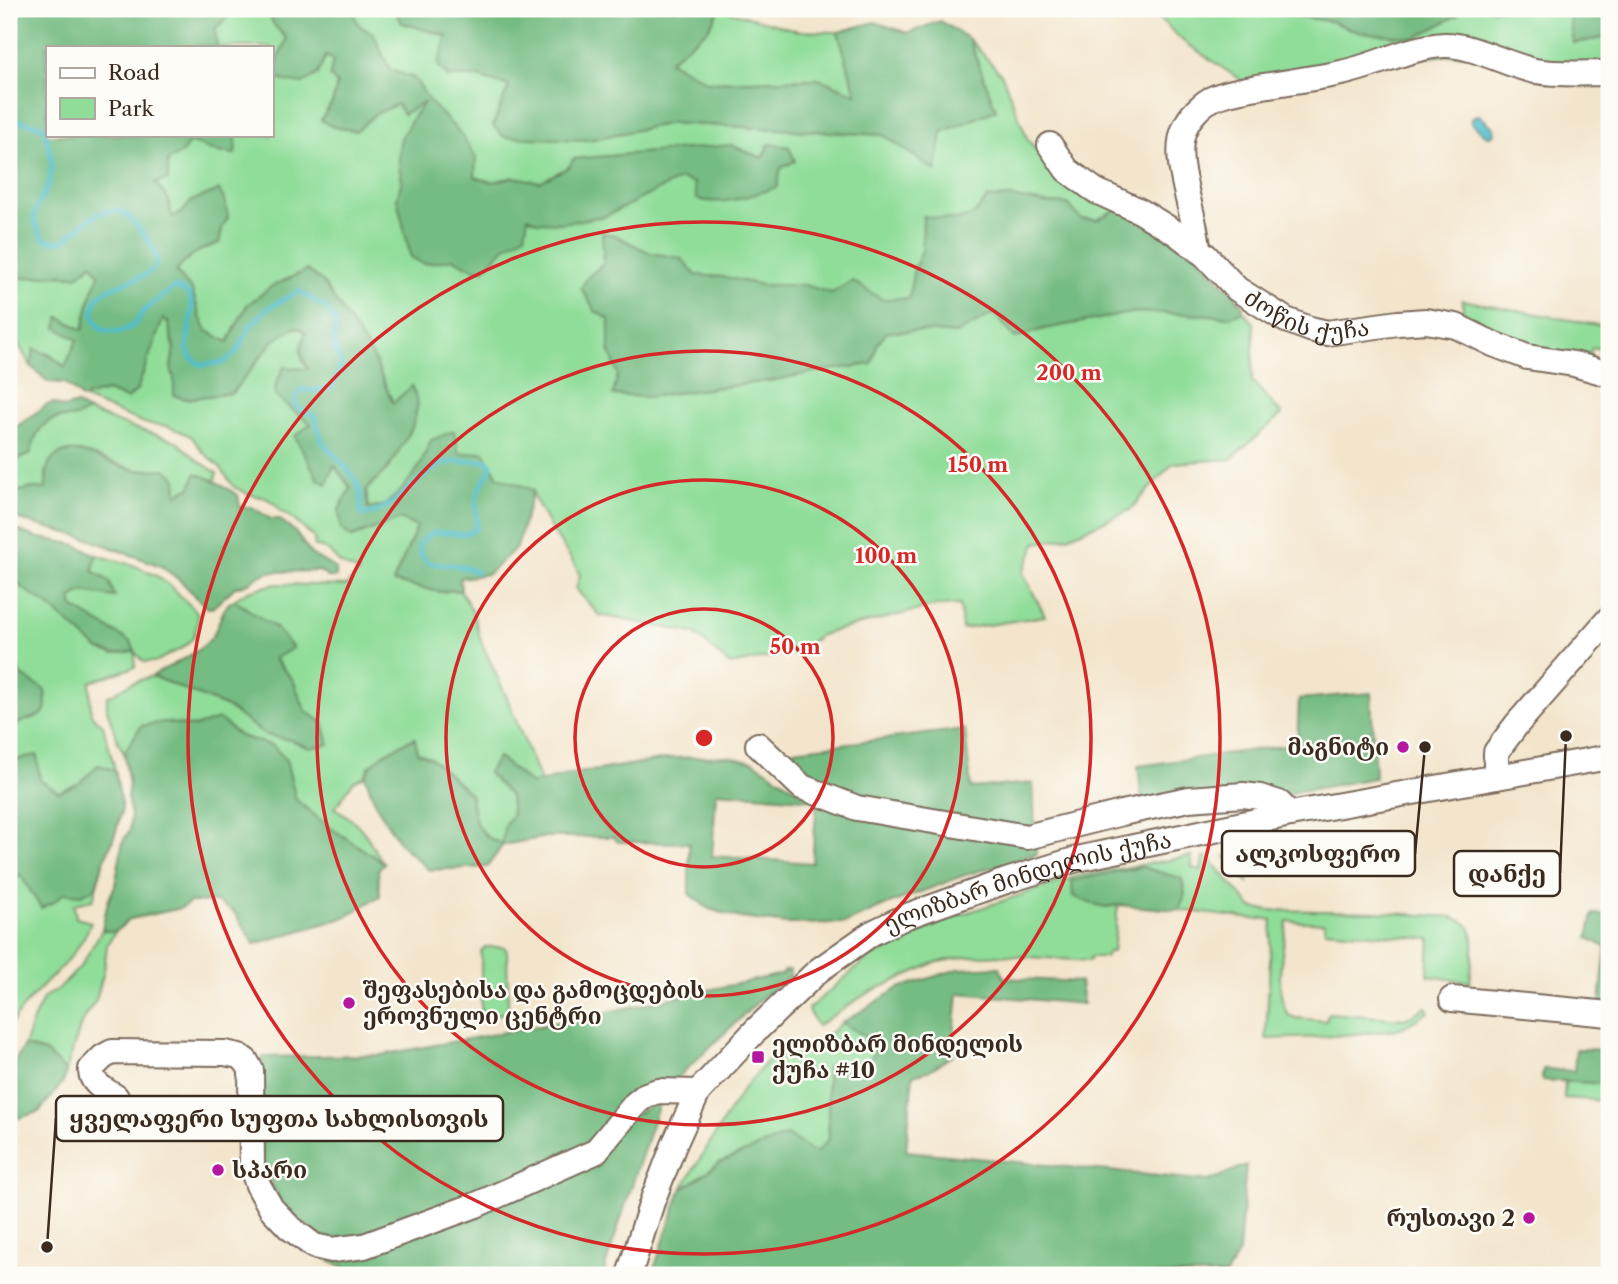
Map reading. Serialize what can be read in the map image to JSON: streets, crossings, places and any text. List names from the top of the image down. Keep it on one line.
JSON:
{"streets":{"street":["ძოწის ქუჩა","ელიზბარ მინდელის ქუჩა"]},"places":{"other":["დანქე","მაგნიტი","ალკოსფერო","შეფასებისა და გამოცდების ეროვნული ცენტრი","სპარი","რუსთავი 2","ყველაფერი სუფთა სახლისთვის"],"transit":["ელიზბარ მინდელის ქუჩა #10"]},"legend":["Road","Park"],"rings":["200 m","150 m","100 m","50 m"]}
